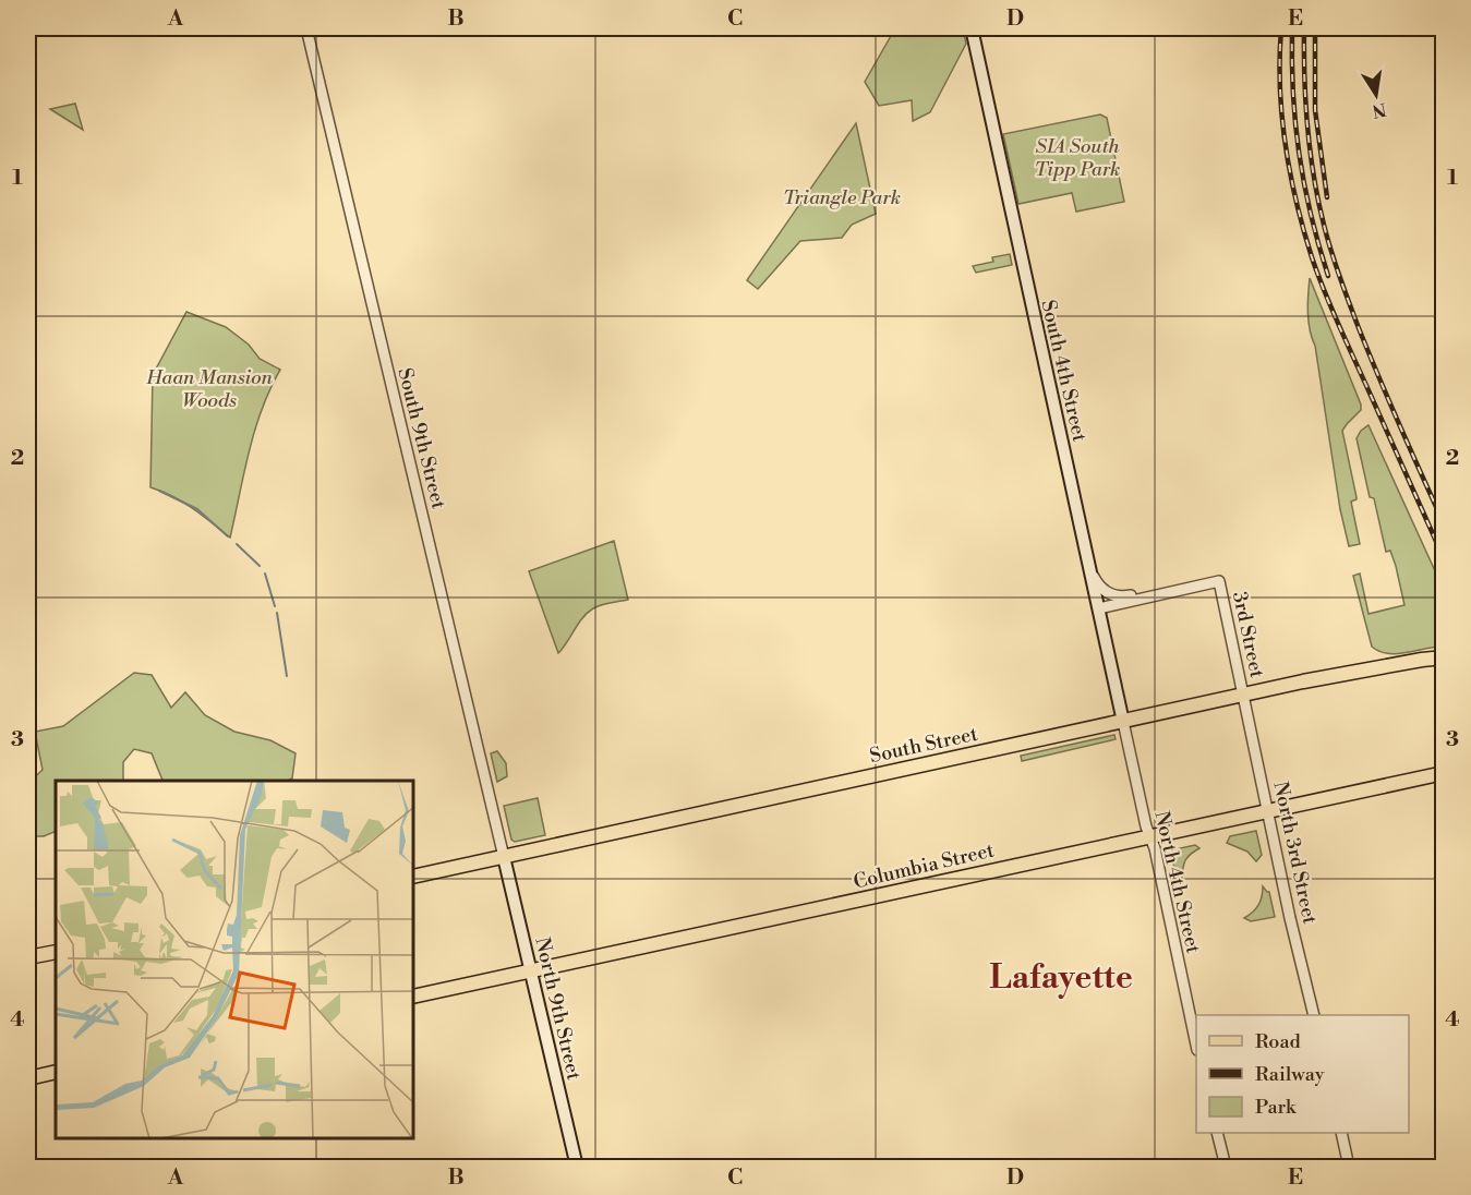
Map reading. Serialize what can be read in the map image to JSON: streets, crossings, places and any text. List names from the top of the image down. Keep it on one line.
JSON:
{"streets":{"main road":["South 4th Street","South Street","Columbia Street","North 9th Street"],"street":["South 9th Street","3rd Street","North 3rd Street","North 4th Street"]},"crossings":[["South 4th Street","South Street"],["South 4th Street","North 4th Street"],["South 9th Street","South Street"],["South 9th Street","North 9th Street"],["3rd Street","South Street"],["3rd Street","North 3rd Street"],["South Street","North 3rd Street"],["South Street","North 4th Street"],["South Street","North 9th Street"],["North 3rd Street","Columbia Street"],["Columbia Street","North 4th Street"],["Columbia Street","North 9th Street"]],"districts":["Lafayette"],"parks":["SIA South Tipp Park","Triangle Park","Haan Mansion Woods"],"legend":["Road","Railway","Park"],"north":"bottom","grid":{"columns":["A","B","C","D","E"],"rows":["1","2","3","4"]}}
